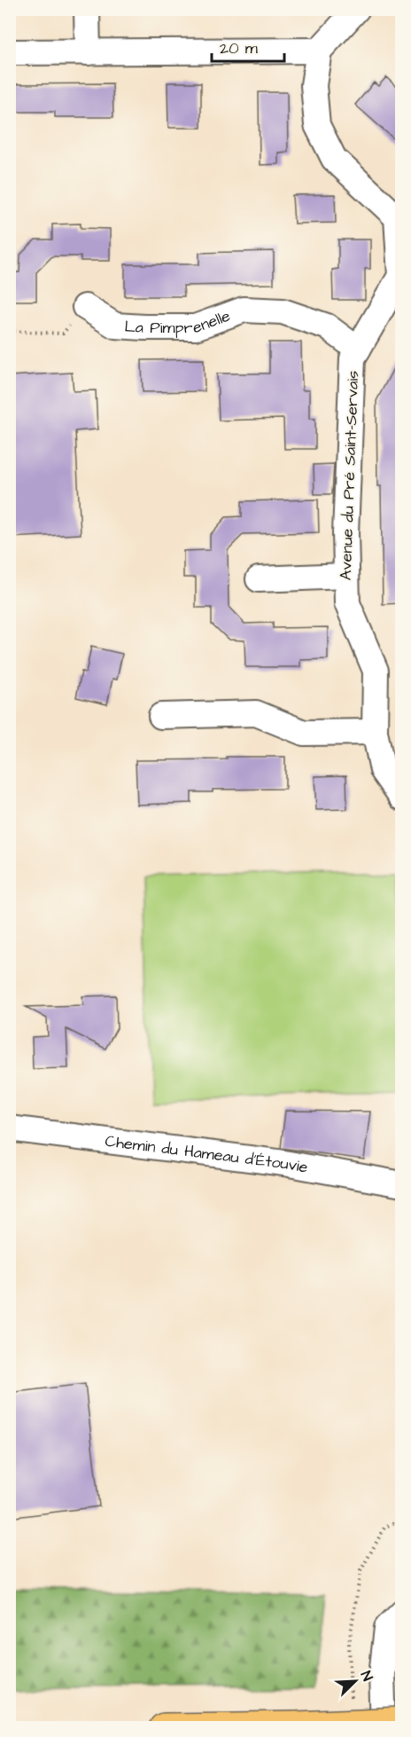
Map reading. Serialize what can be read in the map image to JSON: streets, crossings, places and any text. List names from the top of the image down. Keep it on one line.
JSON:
{"streets":{"street":["La Pimprenelle","Avenue du Pré Saint-Servais","Chemin du Hameau d'Étouvie"]},"crossings":[["La Pimprenelle","Avenue du Pré Saint-Servais"]],"scale_bar":"20 m","north":"top right"}
